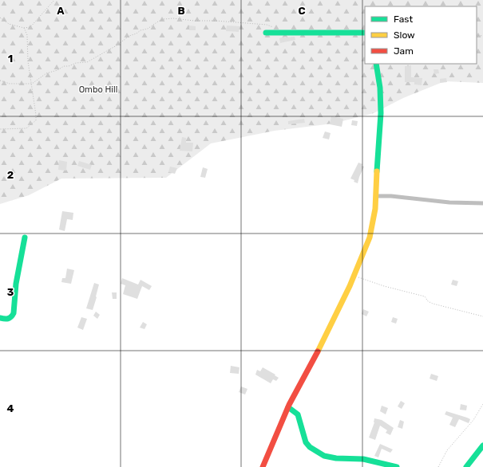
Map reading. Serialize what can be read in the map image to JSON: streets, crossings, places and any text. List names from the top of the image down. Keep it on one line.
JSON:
{"parks":["Ombo Hill"],"legend":["Fast","Slow","Jam"],"grid":{"columns":["A","B","C"],"rows":["1","2","3","4"]}}
